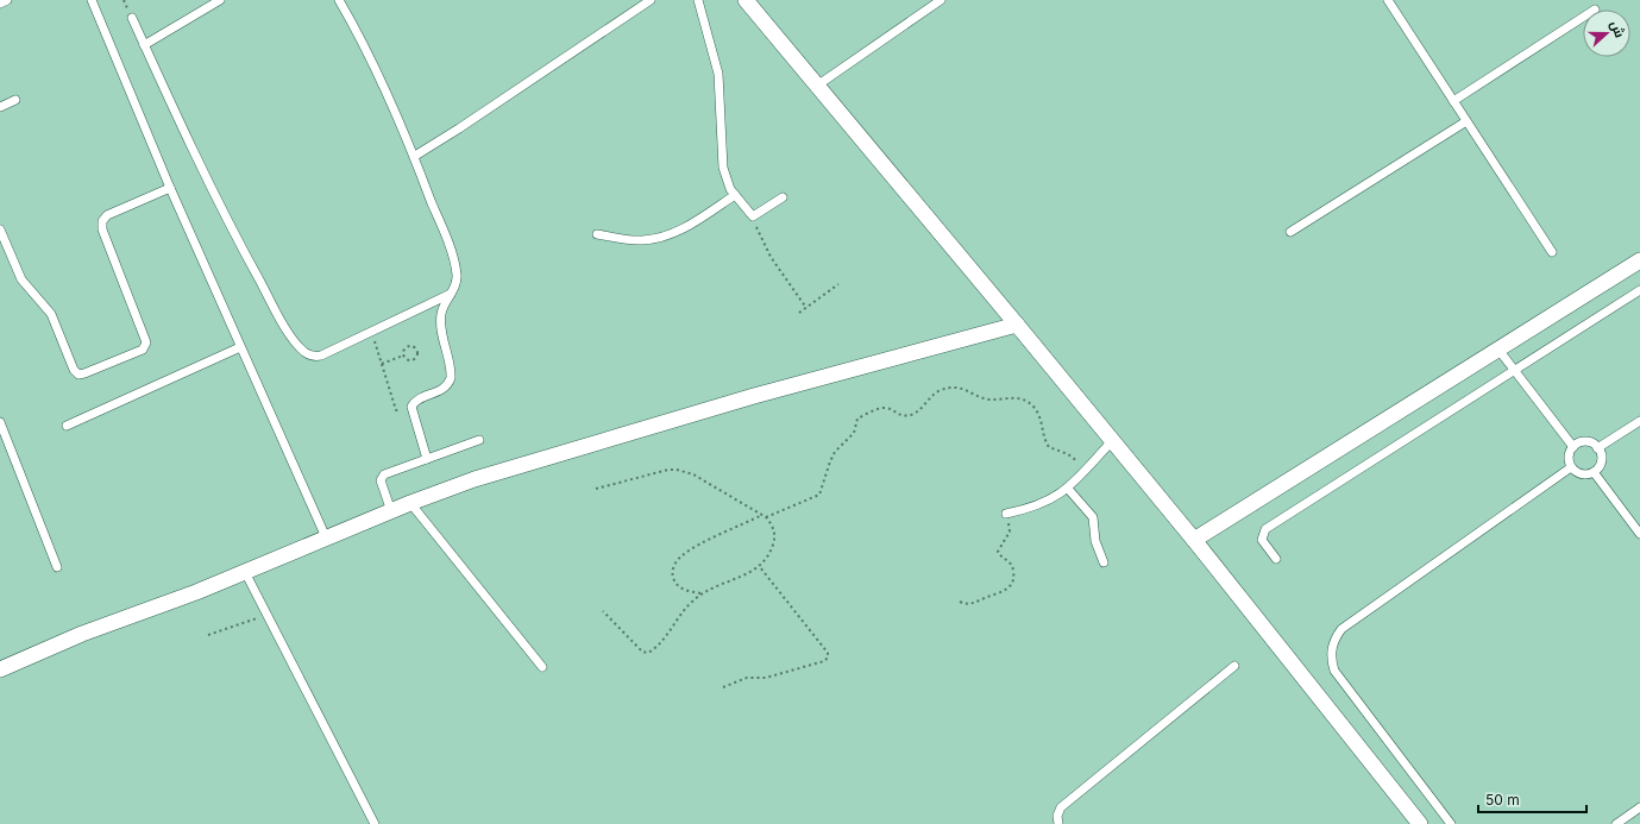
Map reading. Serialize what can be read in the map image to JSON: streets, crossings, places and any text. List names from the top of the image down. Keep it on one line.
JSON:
{"scale_bar":"50 m","north":"right"}
